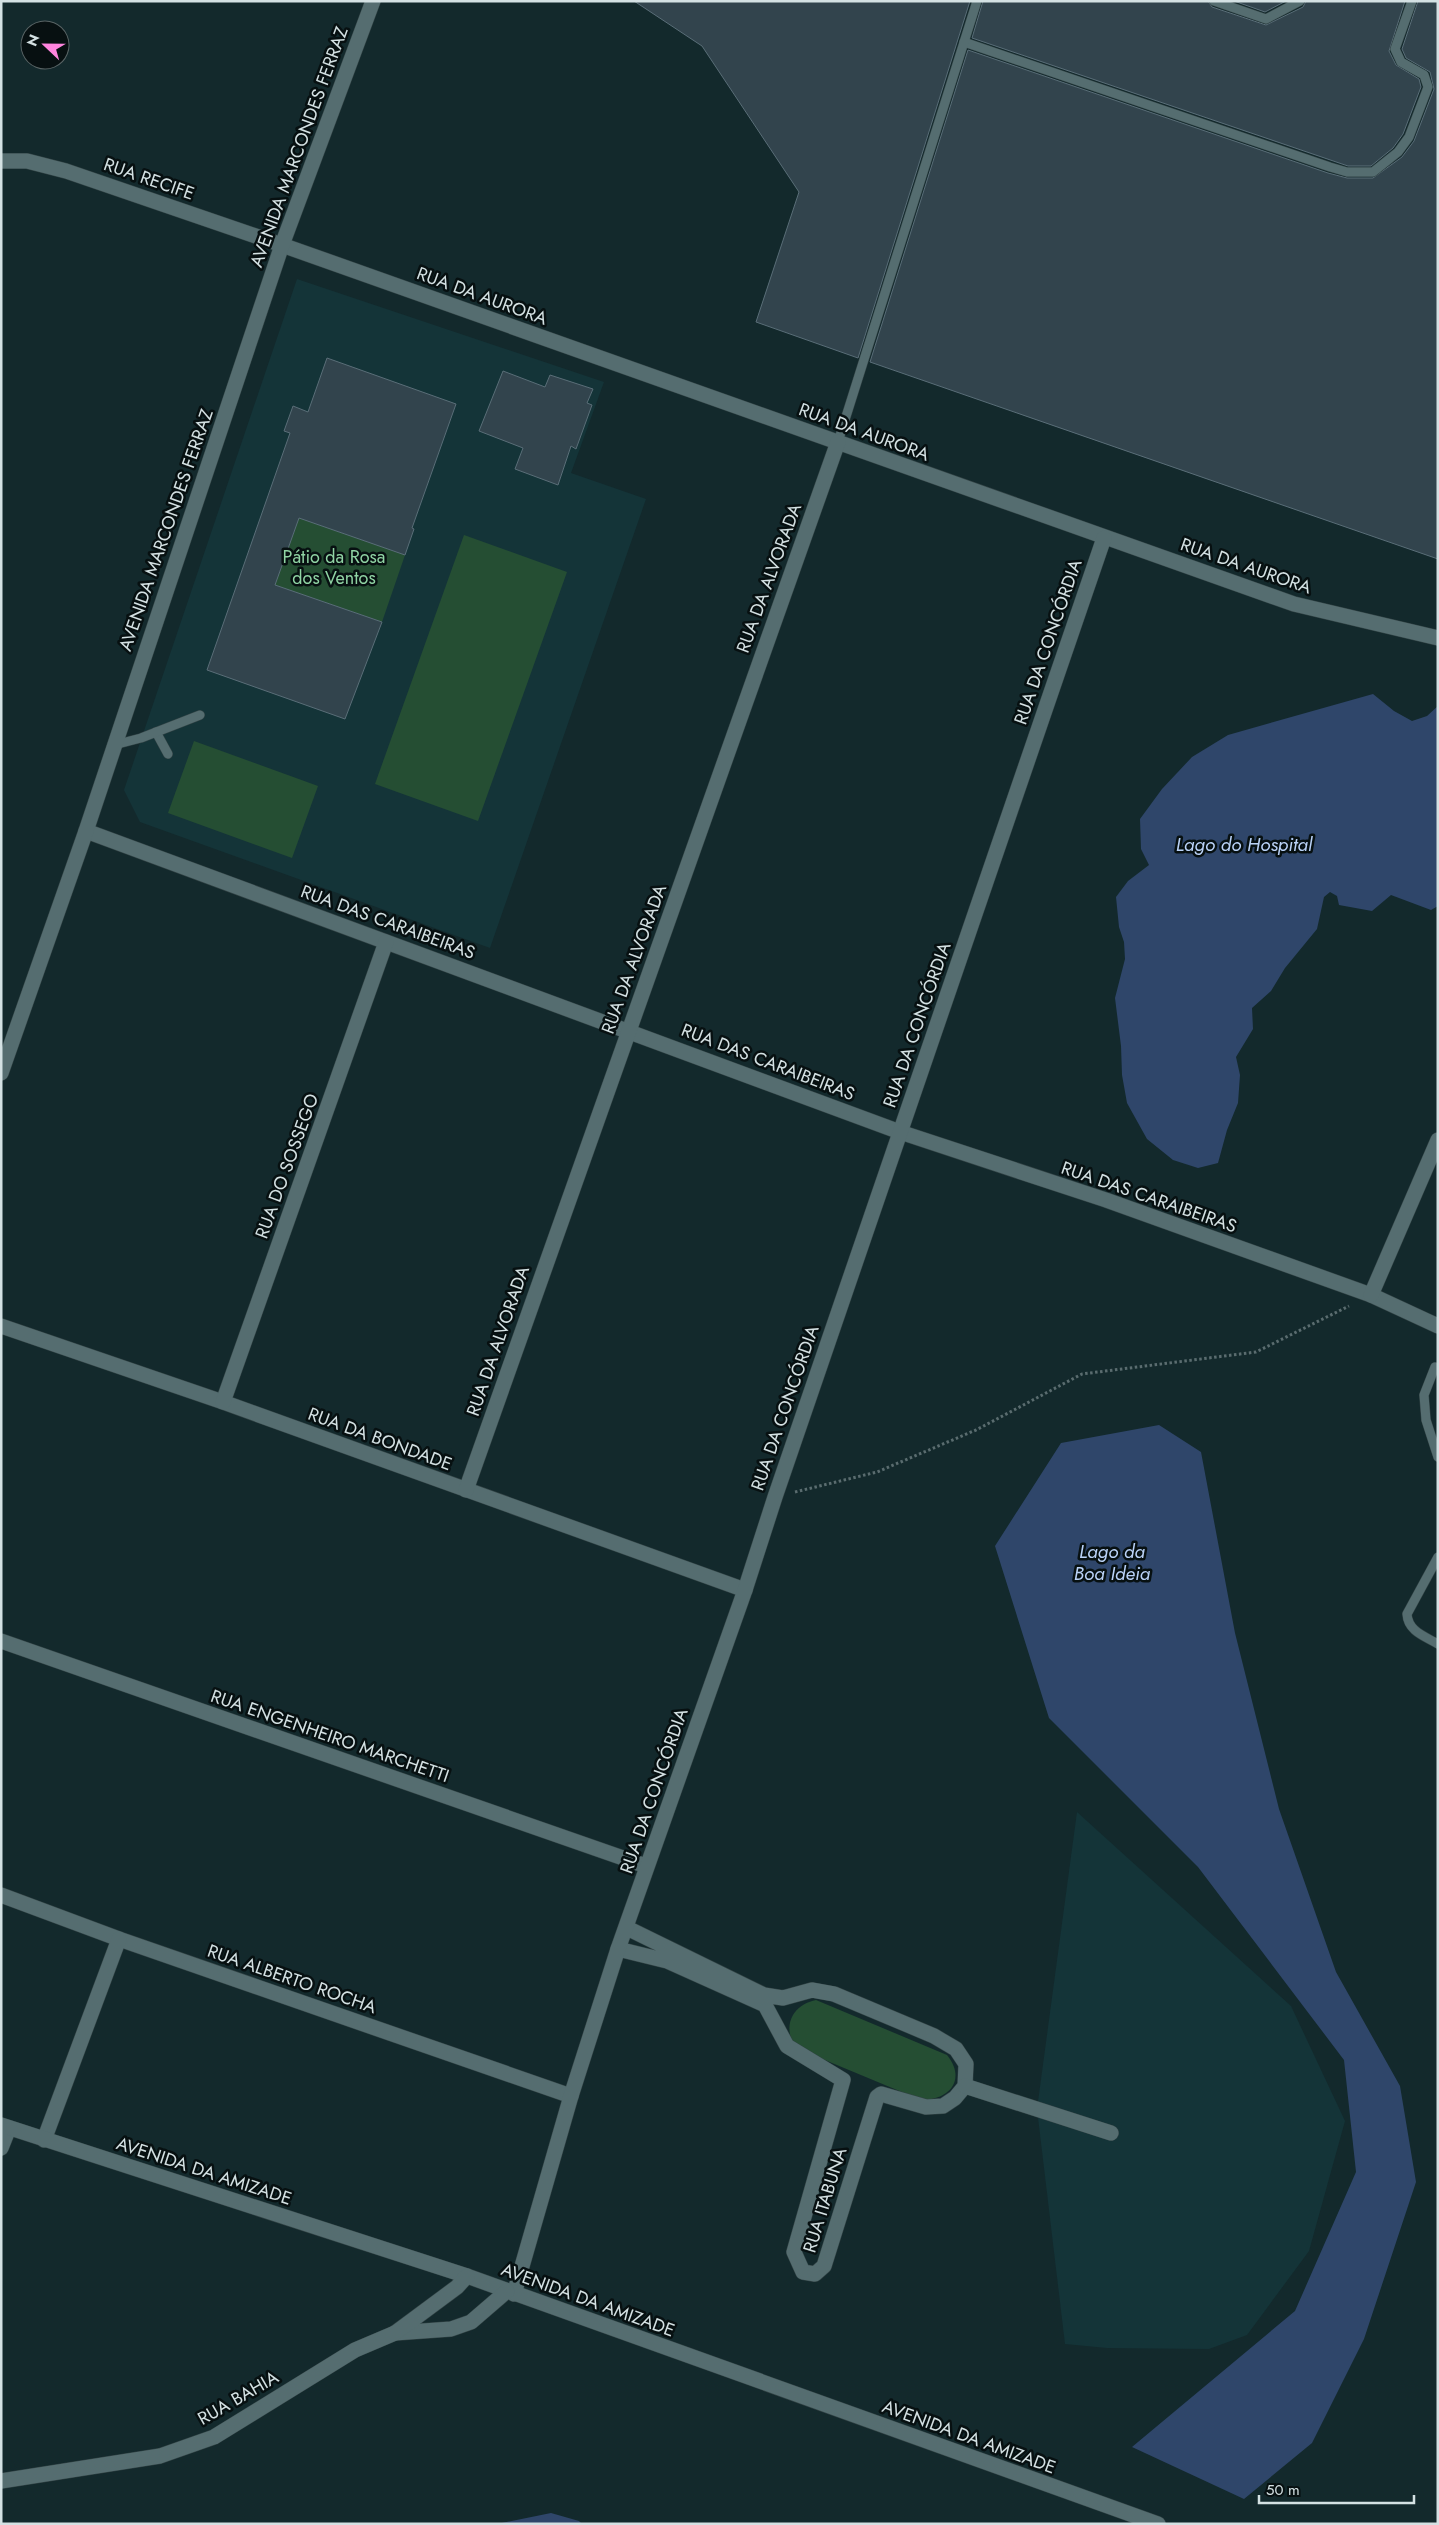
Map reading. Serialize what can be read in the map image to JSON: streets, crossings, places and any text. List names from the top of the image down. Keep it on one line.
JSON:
{"streets":{"street":["AVENIDA MARCONDES FERRAZ","RUA RECIFE","RUA DA AURORA","RUA DA ALVORADA","RUA DA CONCÓRDIA","RUA DAS CARAIBEIRAS","RUA DO SOSSEGO","RUA DA BONDADE","RUA ENGENHEIRO MARCHETTI","RUA ALBERTO ROCHA","AVENIDA DA AMIZADE","RUA ITABUNA","RUA BAHIA"]},"crossings":[["AVENIDA MARCONDES FERRAZ","RUA RECIFE"],["AVENIDA MARCONDES FERRAZ","RUA DA AURORA"],["AVENIDA MARCONDES FERRAZ","RUA DAS CARAIBEIRAS"],["RUA RECIFE","RUA DA AURORA"],["RUA DA AURORA","RUA DA ALVORADA"],["RUA DA AURORA","RUA DA CONCÓRDIA"],["RUA DA ALVORADA","RUA DAS CARAIBEIRAS"],["RUA DA ALVORADA","RUA DA BONDADE"],["RUA DA CONCÓRDIA","RUA DAS CARAIBEIRAS"],["RUA DA CONCÓRDIA","RUA DA BONDADE"],["RUA DA CONCÓRDIA","RUA ENGENHEIRO MARCHETTI"],["RUA DA CONCÓRDIA","RUA ALBERTO ROCHA"],["RUA DA CONCÓRDIA","AVENIDA DA AMIZADE"],["RUA DA CONCÓRDIA","RUA ITABUNA"],["RUA DA CONCÓRDIA","RUA BAHIA"],["RUA DAS CARAIBEIRAS","RUA DO SOSSEGO"],["RUA DO SOSSEGO","RUA DA BONDADE"],["AVENIDA DA AMIZADE","RUA BAHIA"]],"water":["Lago do Hospital","Lago da Boa Ideia"],"parks":["Pátio da Rosa dos Ventos"],"scale_bar":"50 m","north":"left"}
